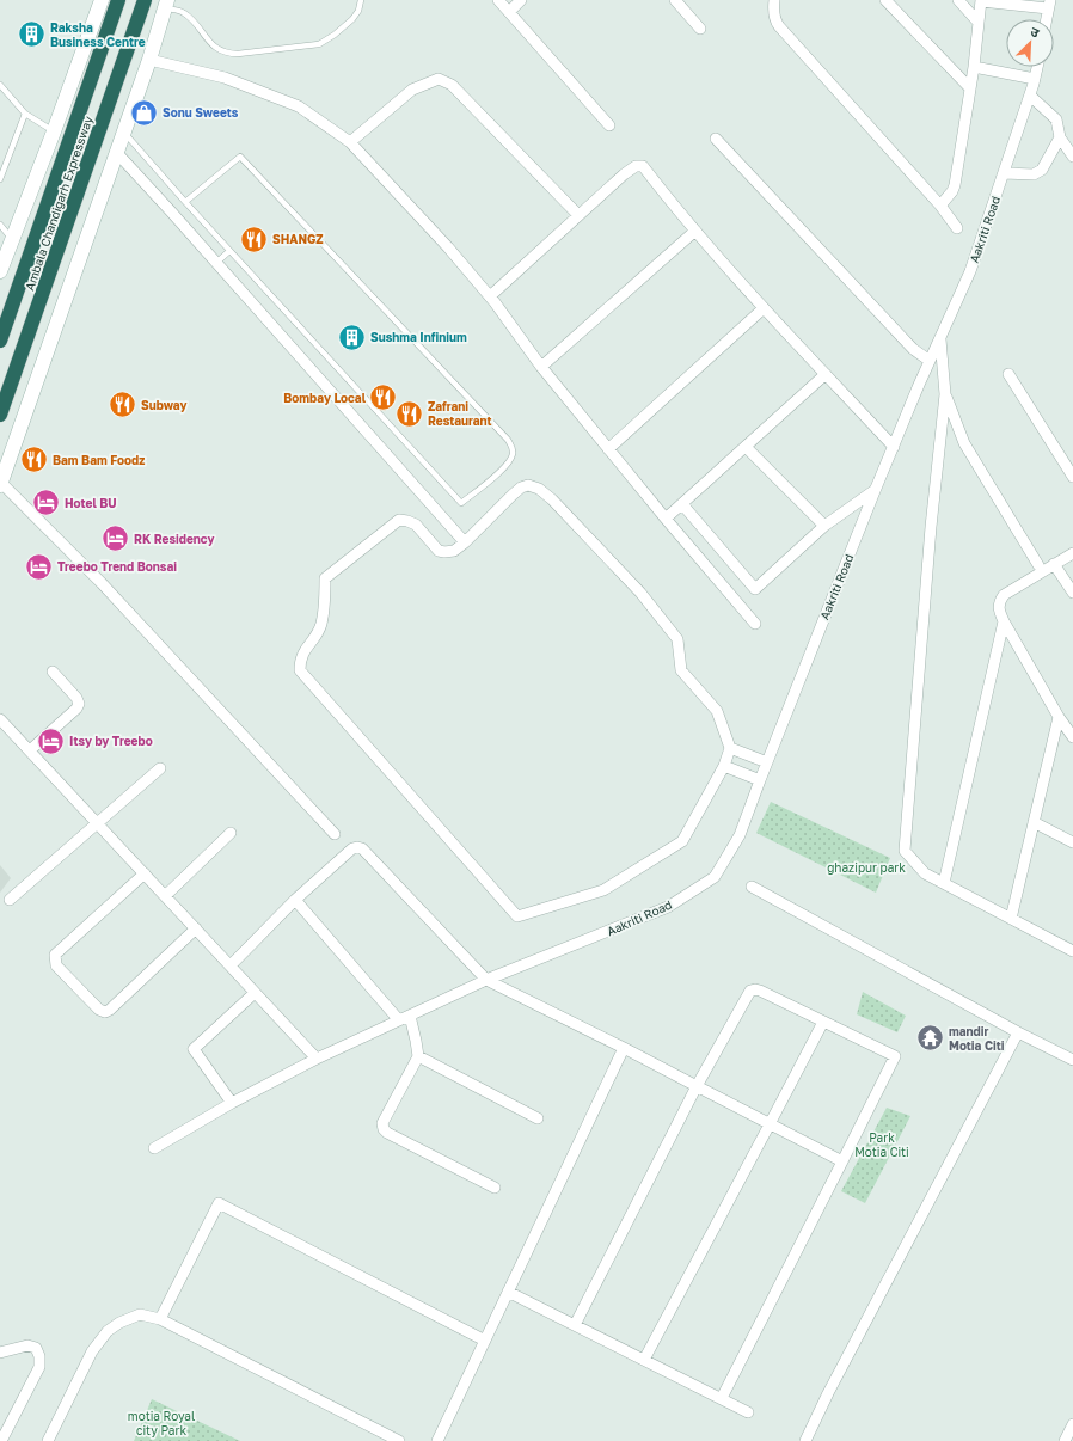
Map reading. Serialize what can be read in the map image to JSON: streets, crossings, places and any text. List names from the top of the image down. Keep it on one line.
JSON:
{"streets":{"highway":["Ambala Chandigarh Expressway"],"street":["Aakriti Road"]},"parks":["ghazipur park","Park Motia Citi","motia Royal city Park"],"places":{"building":["Raksha Business Centre","Sushma Infinium"],"shop":["Sonu Sweets"],"restaurant":["SHANGZ","Bombay Local","Subway","Zafrani Restaurant","Bam Bam Foodz"],"hotel":["Hotel BU","RK Residency","Treebo Trend Bonsai","Itsy by Treebo"],"temple":["mandir Motia Citi"]},"north":"top right"}
